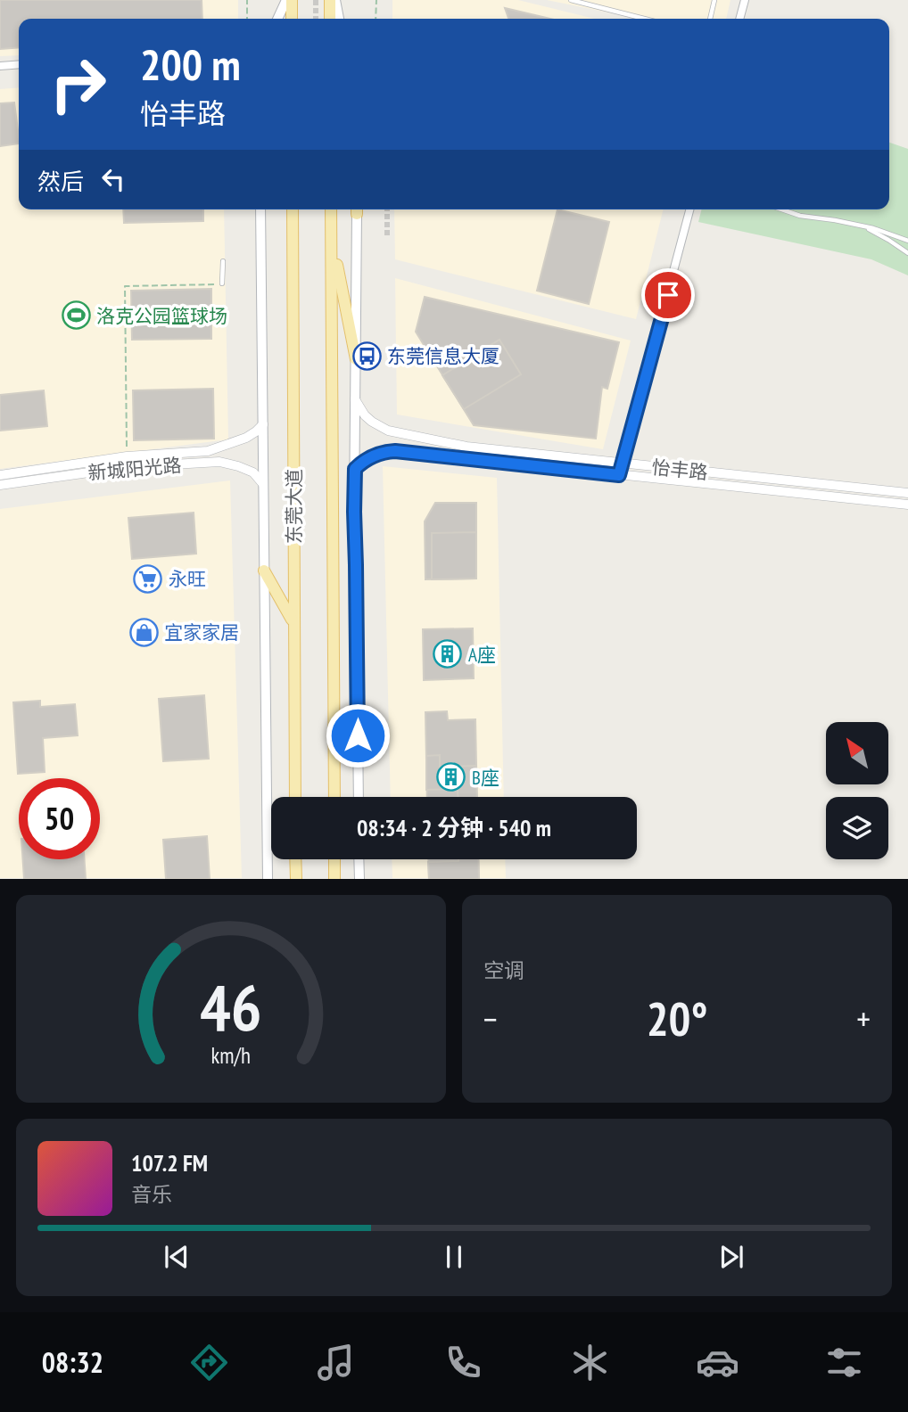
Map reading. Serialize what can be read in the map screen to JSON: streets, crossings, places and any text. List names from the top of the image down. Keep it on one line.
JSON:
{"streets":{"main road":["东莞大道"],"street":["新城阳光路","怡丰路"]},"places":{"sports":["洛克公园篮球场"],"bus stop":["东莞信息大厦"],"supermarket":["永旺"],"shop":["宜家家居"],"building":["A座","B座"]},"north":"top left","page":{"turn":["200 m","怡丰路"],"then":"然后","limit":"50","trip":"08:34 · 2 分钟 · 540 m","tile":"空调","heat":["−","20°","+"],"song":["107.2 FM","音乐"],"tabs":"08:32","gauge":["46","km/h"]}}
